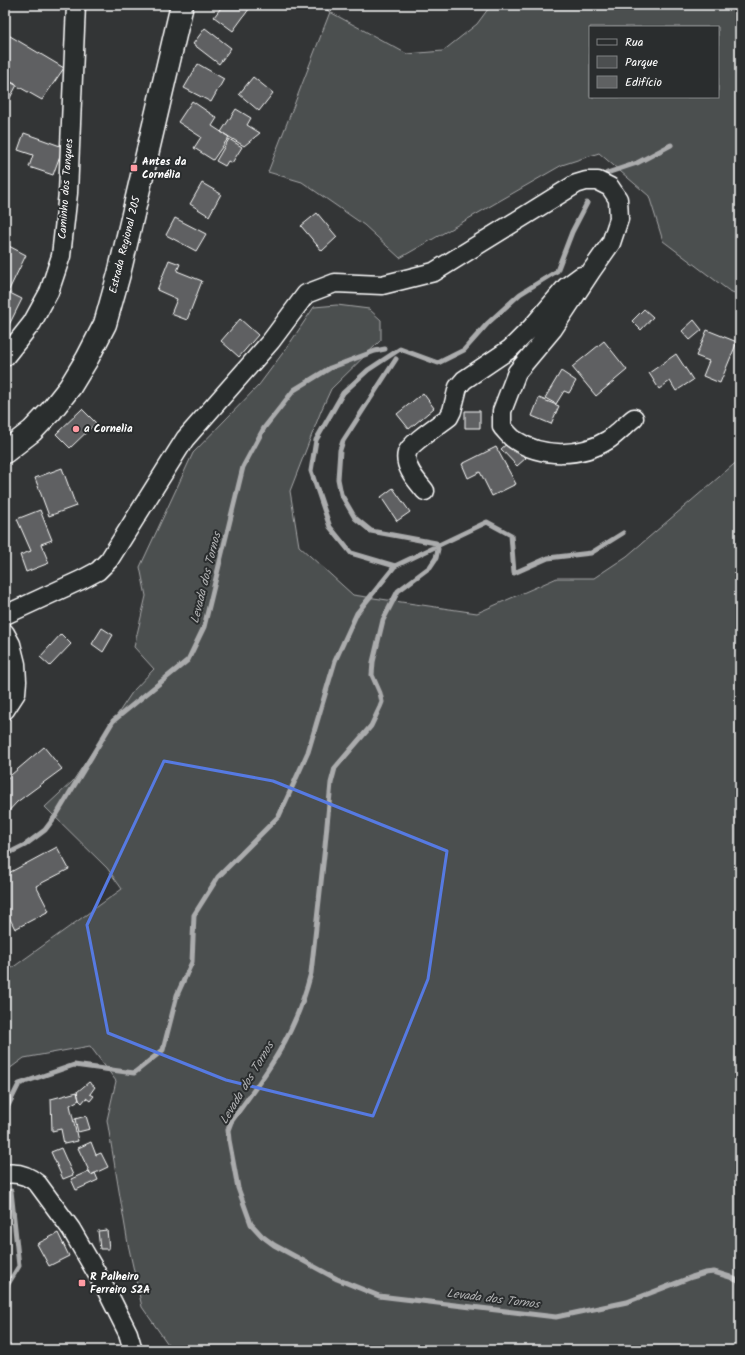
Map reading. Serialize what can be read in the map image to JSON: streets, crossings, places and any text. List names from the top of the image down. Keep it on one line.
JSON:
{"streets":{"main road":["Estrada Regional 205"],"street":["Caminho dos Tanques"]},"water":["Levada dos Tornos"],"places":{"transit":["Antes da Cornélia","R Palheiro Ferreiro S2A"],"other":["a Cornelia"]},"legend":["Rua","Parque","Edifício"]}
